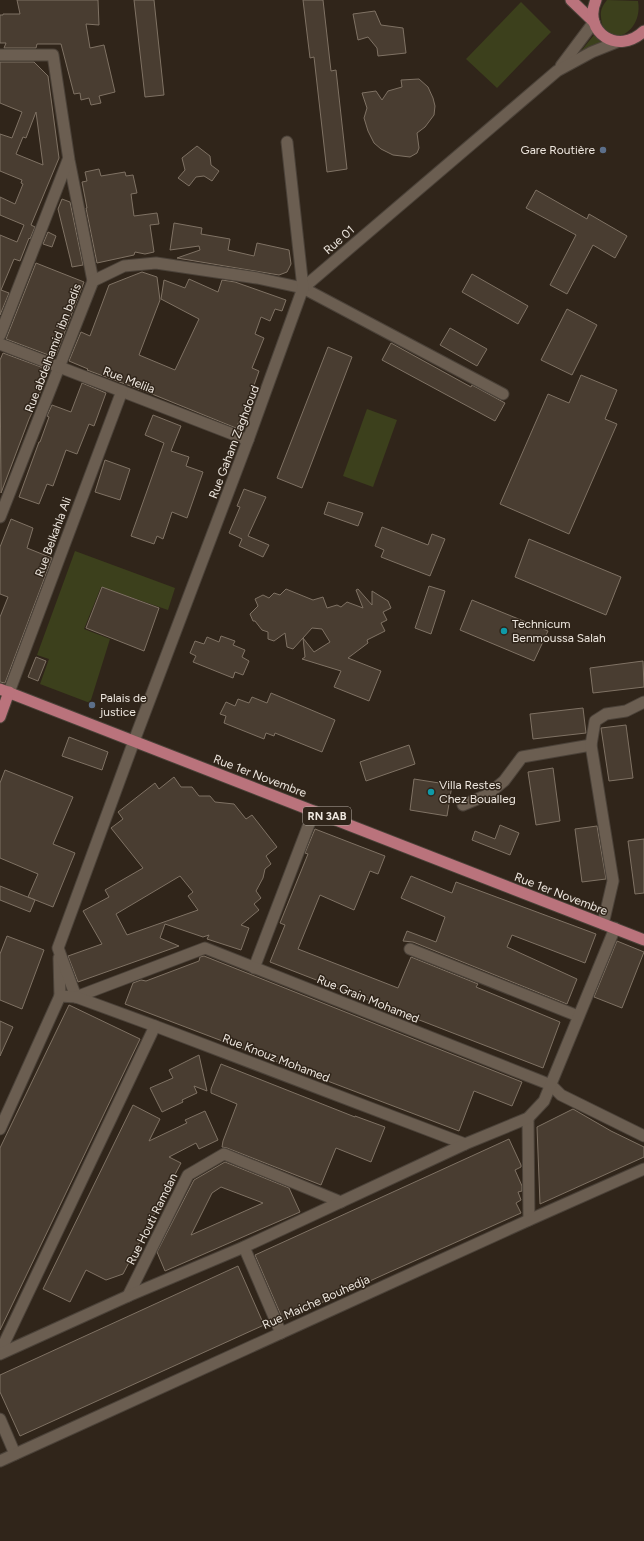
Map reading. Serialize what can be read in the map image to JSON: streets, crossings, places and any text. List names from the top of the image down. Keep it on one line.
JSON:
{"streets":{"main road":["Rue 1er Novembre","RN 3AB"],"street":["Rue 01","Rue abdelhamid ibn badis","Rue Melila","Rue Gaham Zaghdoud","Rue Belkahla Ali","Rue Grain Mohamed","Rue Knouz Mohamed","Rue Houti Ramdan","Rue Maiche Bouhedja"]},"crossings":[["Rue 01","Rue Gaham Zaghdoud"],["Rue abdelhamid ibn badis","Rue Melila"],["Rue Melila","Rue Gaham Zaghdoud"],["Rue Melila","Rue Belkahla Ali"],["Rue Gaham Zaghdoud","Rue 1er Novembre"],["Rue Belkahla Ali","Rue 1er Novembre"],["Rue Grain Mohamed","Rue Knouz Mohamed"]],"places":["Gare Routière","Technicum Benmoussa Salah","Palais de justice","Villa Restes Chez Boualleg"]}
